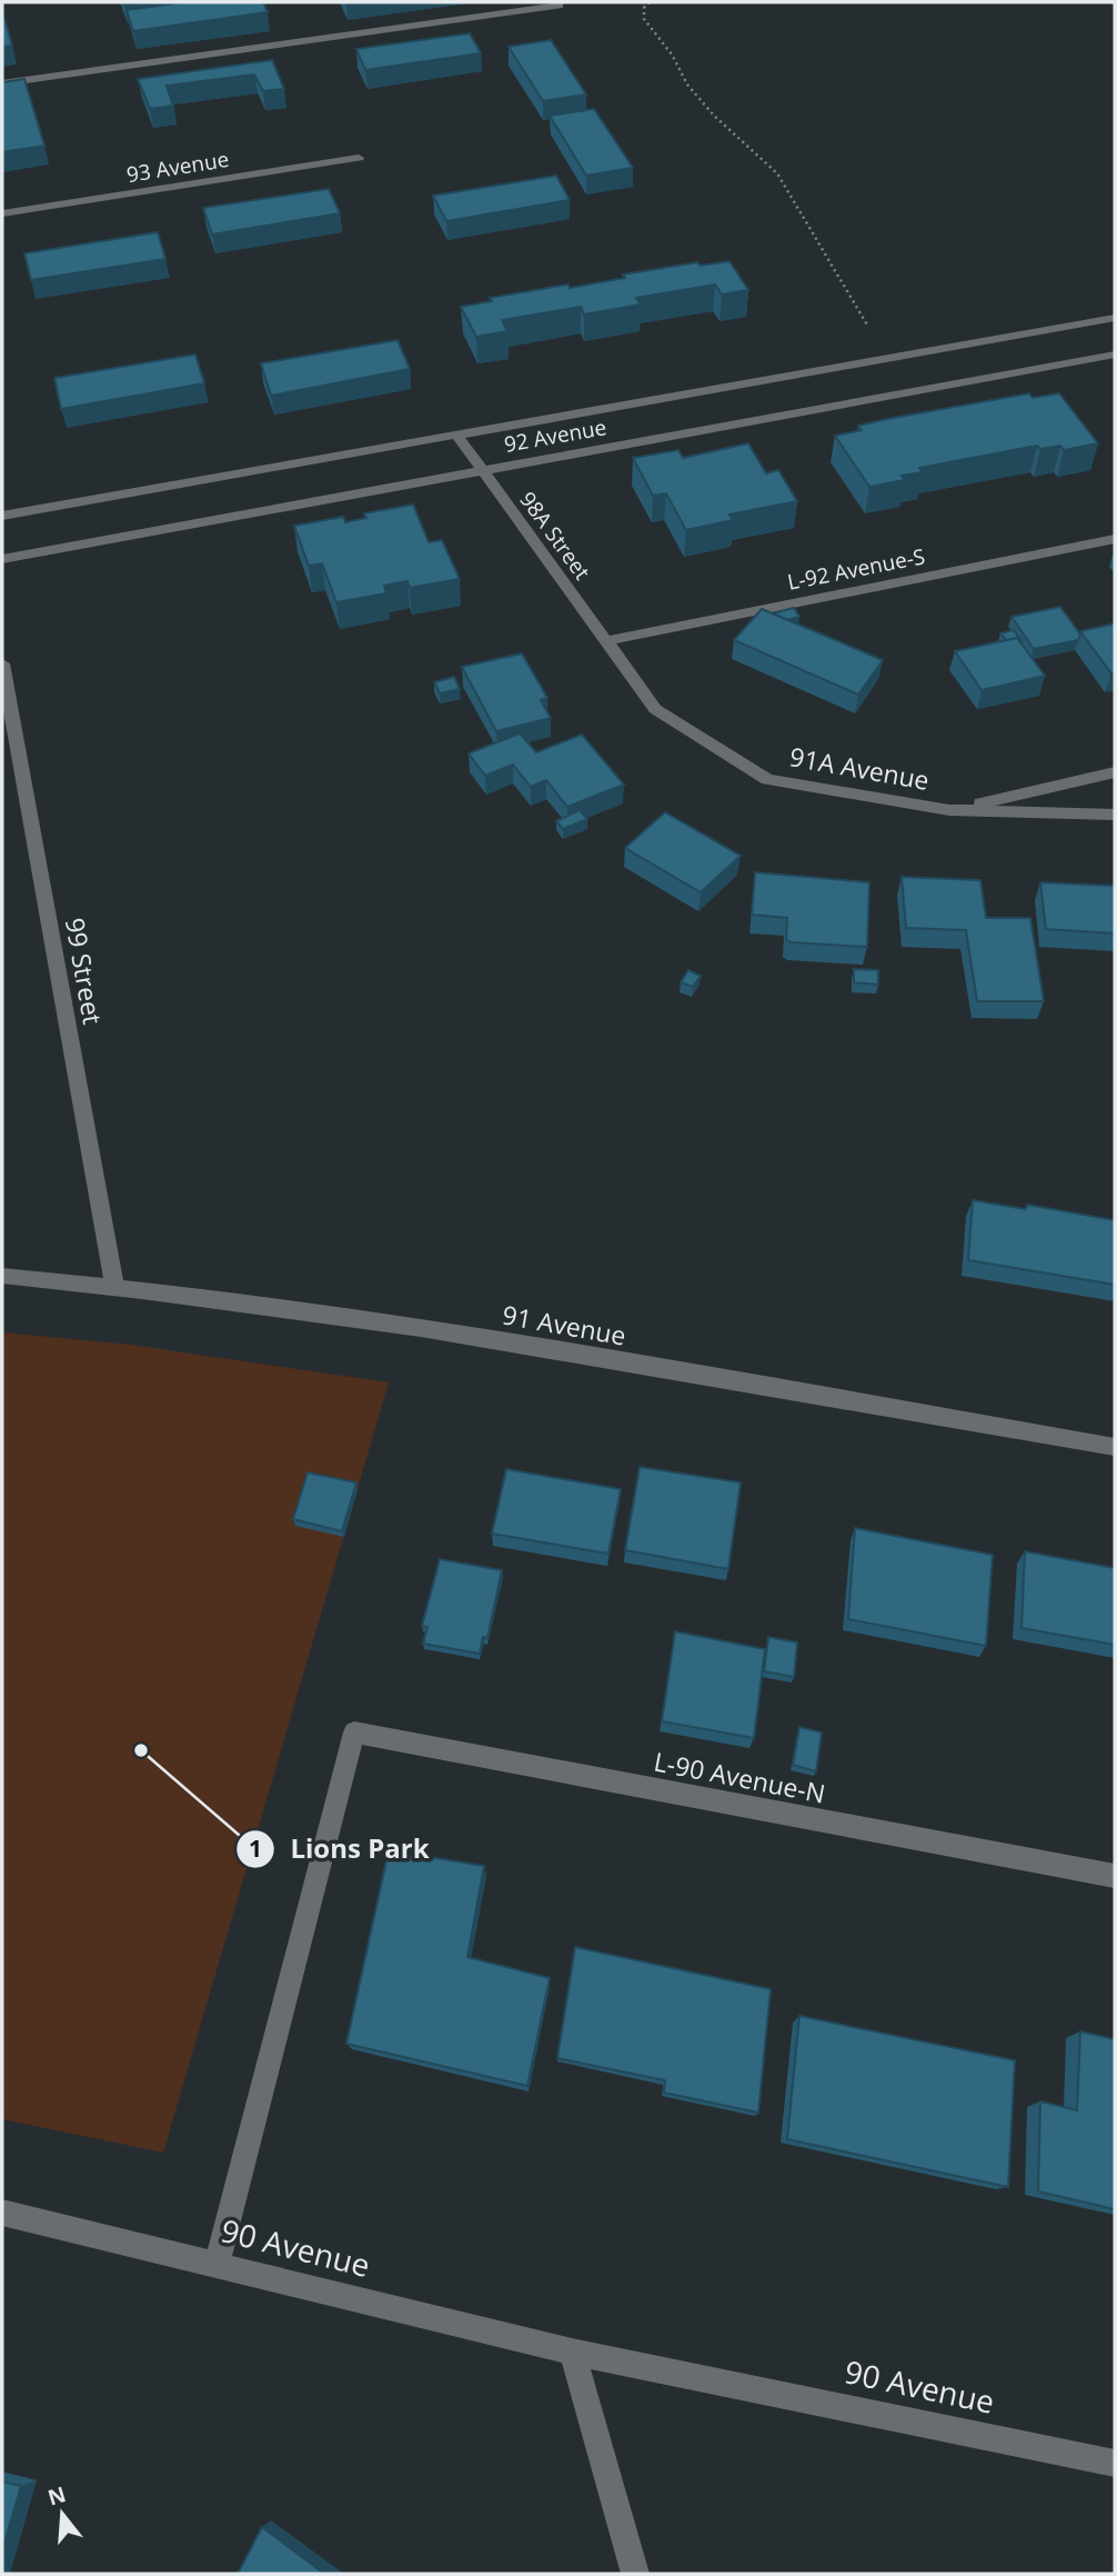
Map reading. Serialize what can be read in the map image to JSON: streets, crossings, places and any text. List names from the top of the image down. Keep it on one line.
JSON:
{"streets":{"street":["93 Avenue","92 Avenue","98A Street","L-92 Avenue-S","91A Avenue","99 Street","91 Avenue","L-90 Avenue-N","90 Avenue"]},"crossings":[["92 Avenue","98A Street"],["98A Street","L-92 Avenue-S"],["98A Street","91A Avenue"],["99 Street","91 Avenue"],["L-90 Avenue-N","90 Avenue"]],"places":["Lions Park"],"north":"top"}
